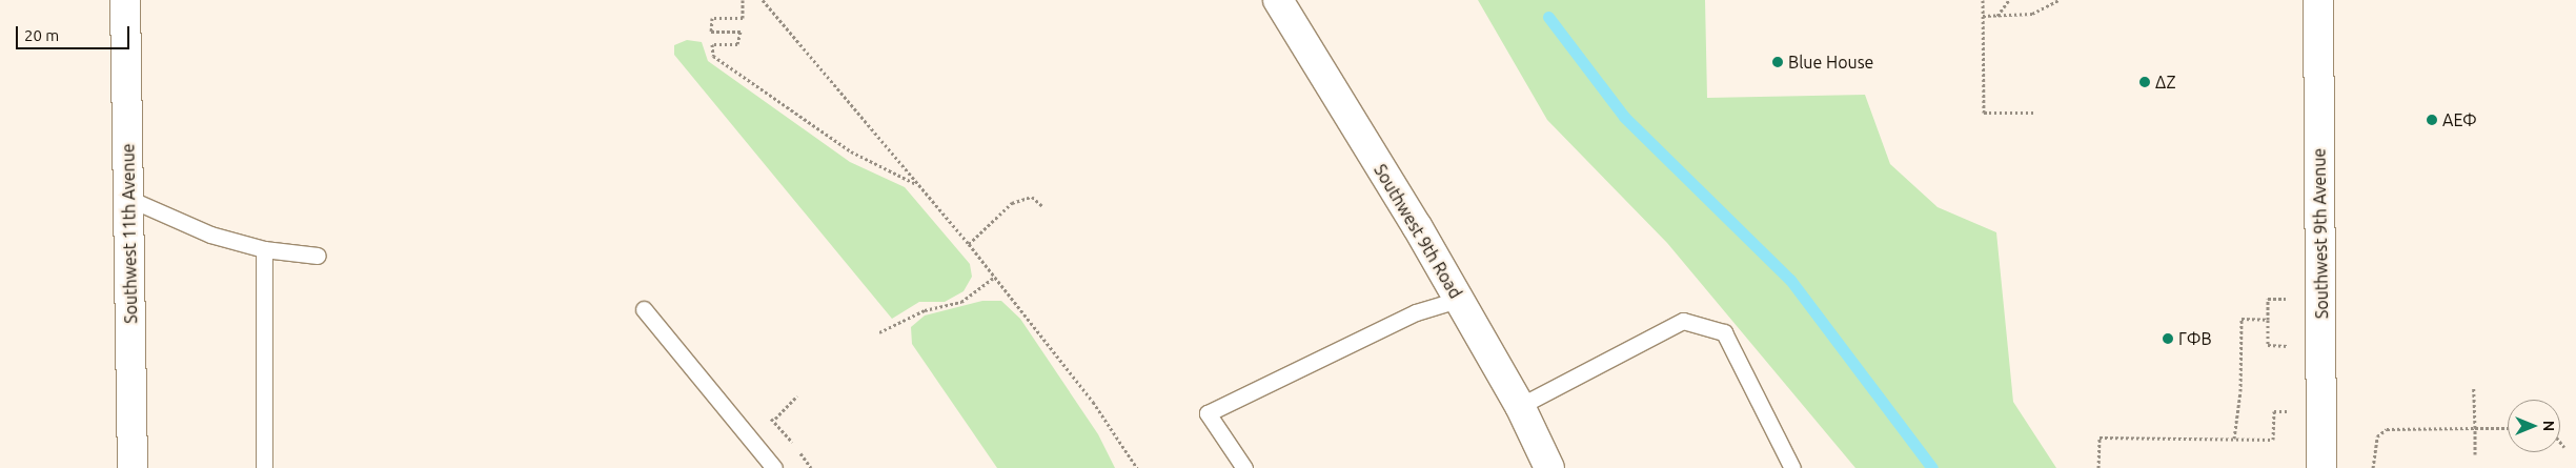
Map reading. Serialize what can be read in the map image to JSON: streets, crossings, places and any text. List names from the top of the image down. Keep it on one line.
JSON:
{"streets":{"street":["Southwest 9th Road","Southwest 11th Avenue","Southwest 9th Avenue"]},"places":["Blue House","ΔΖ","ΑΕΦ","ΓΦΒ"],"scale_bar":"20 m","north":"right"}
